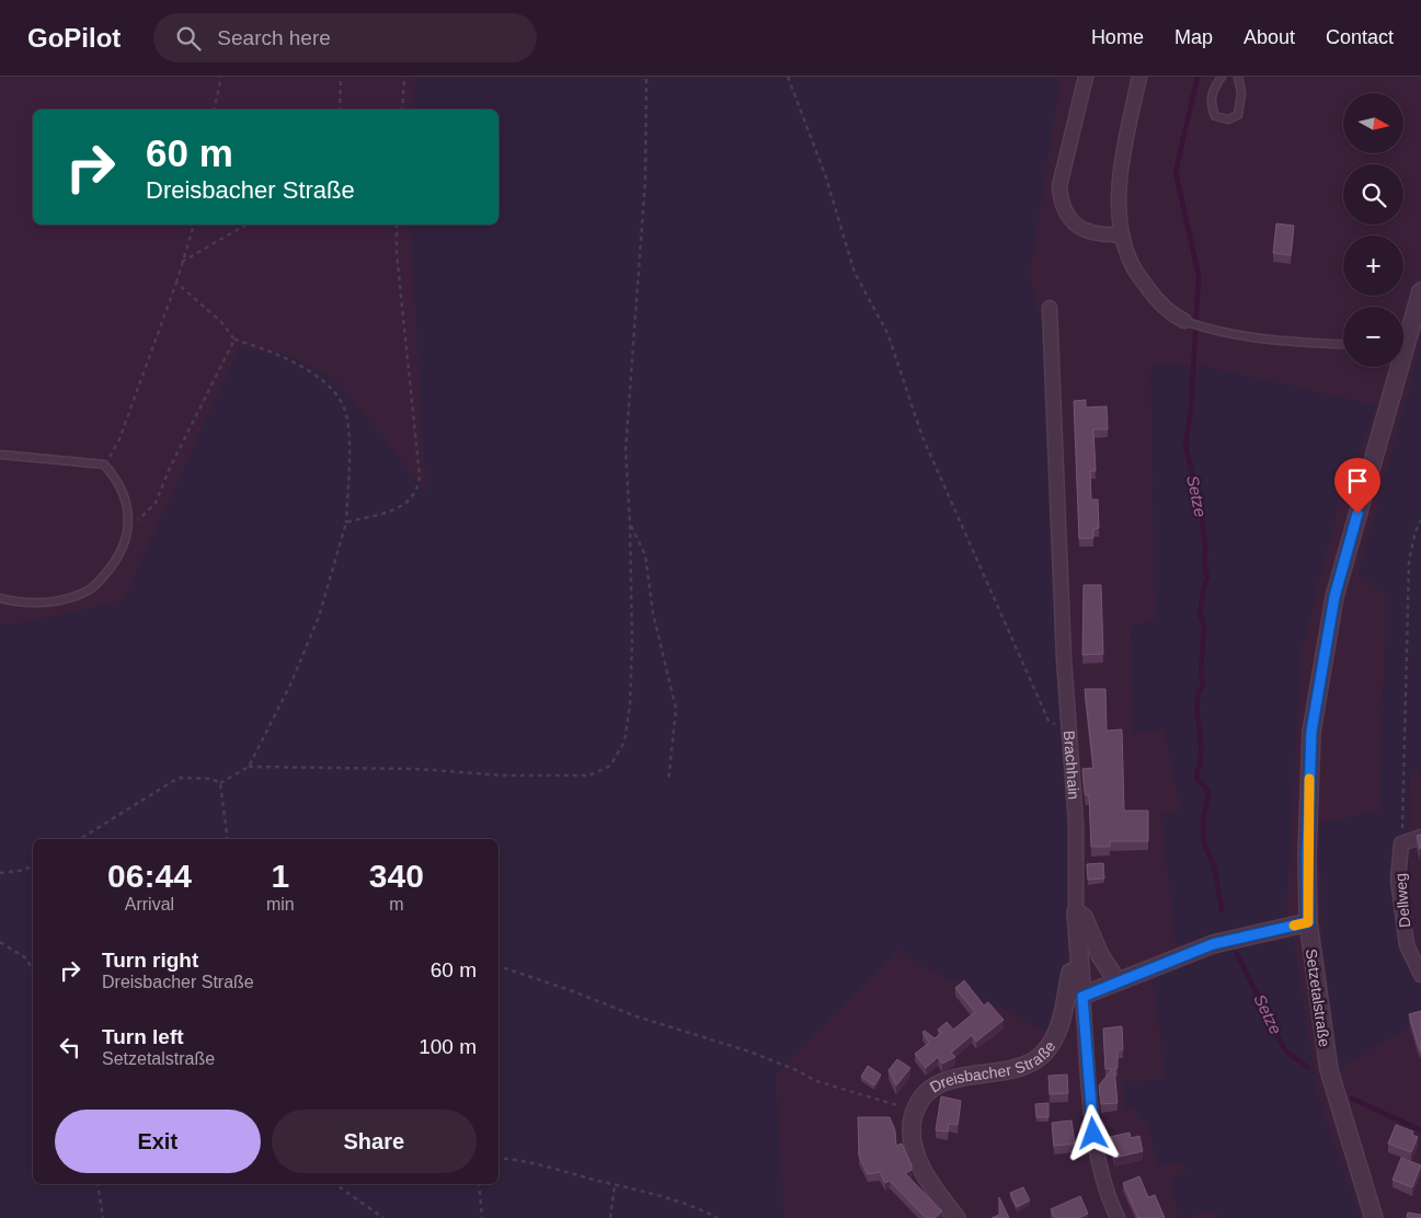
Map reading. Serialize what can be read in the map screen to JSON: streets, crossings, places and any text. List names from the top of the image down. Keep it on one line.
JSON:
{"streets":{"street":["Brachhain","Dellweg","Setzetalstraße","Dreisbacher Straße"]},"crossings":[["Brachhain","Dreisbacher Straße"]],"water":["Setze"],"north":"right","page":{"header":"GoPilot","search":"Search here","nav":["Home","Map","About","Contact"],"map_buttons":["+","−"],"turn":["60 m","Dreisbacher Straße"],"eta":["06:44","Arrival","1","min","340","m"],"list":[{"name":"Turn right","note":"Dreisbacher Straße","value":"60 m"},{"name":"Turn left","note":"Setzetalstraße","value":"100 m"}],"buttons":["Exit","Share"]}}
